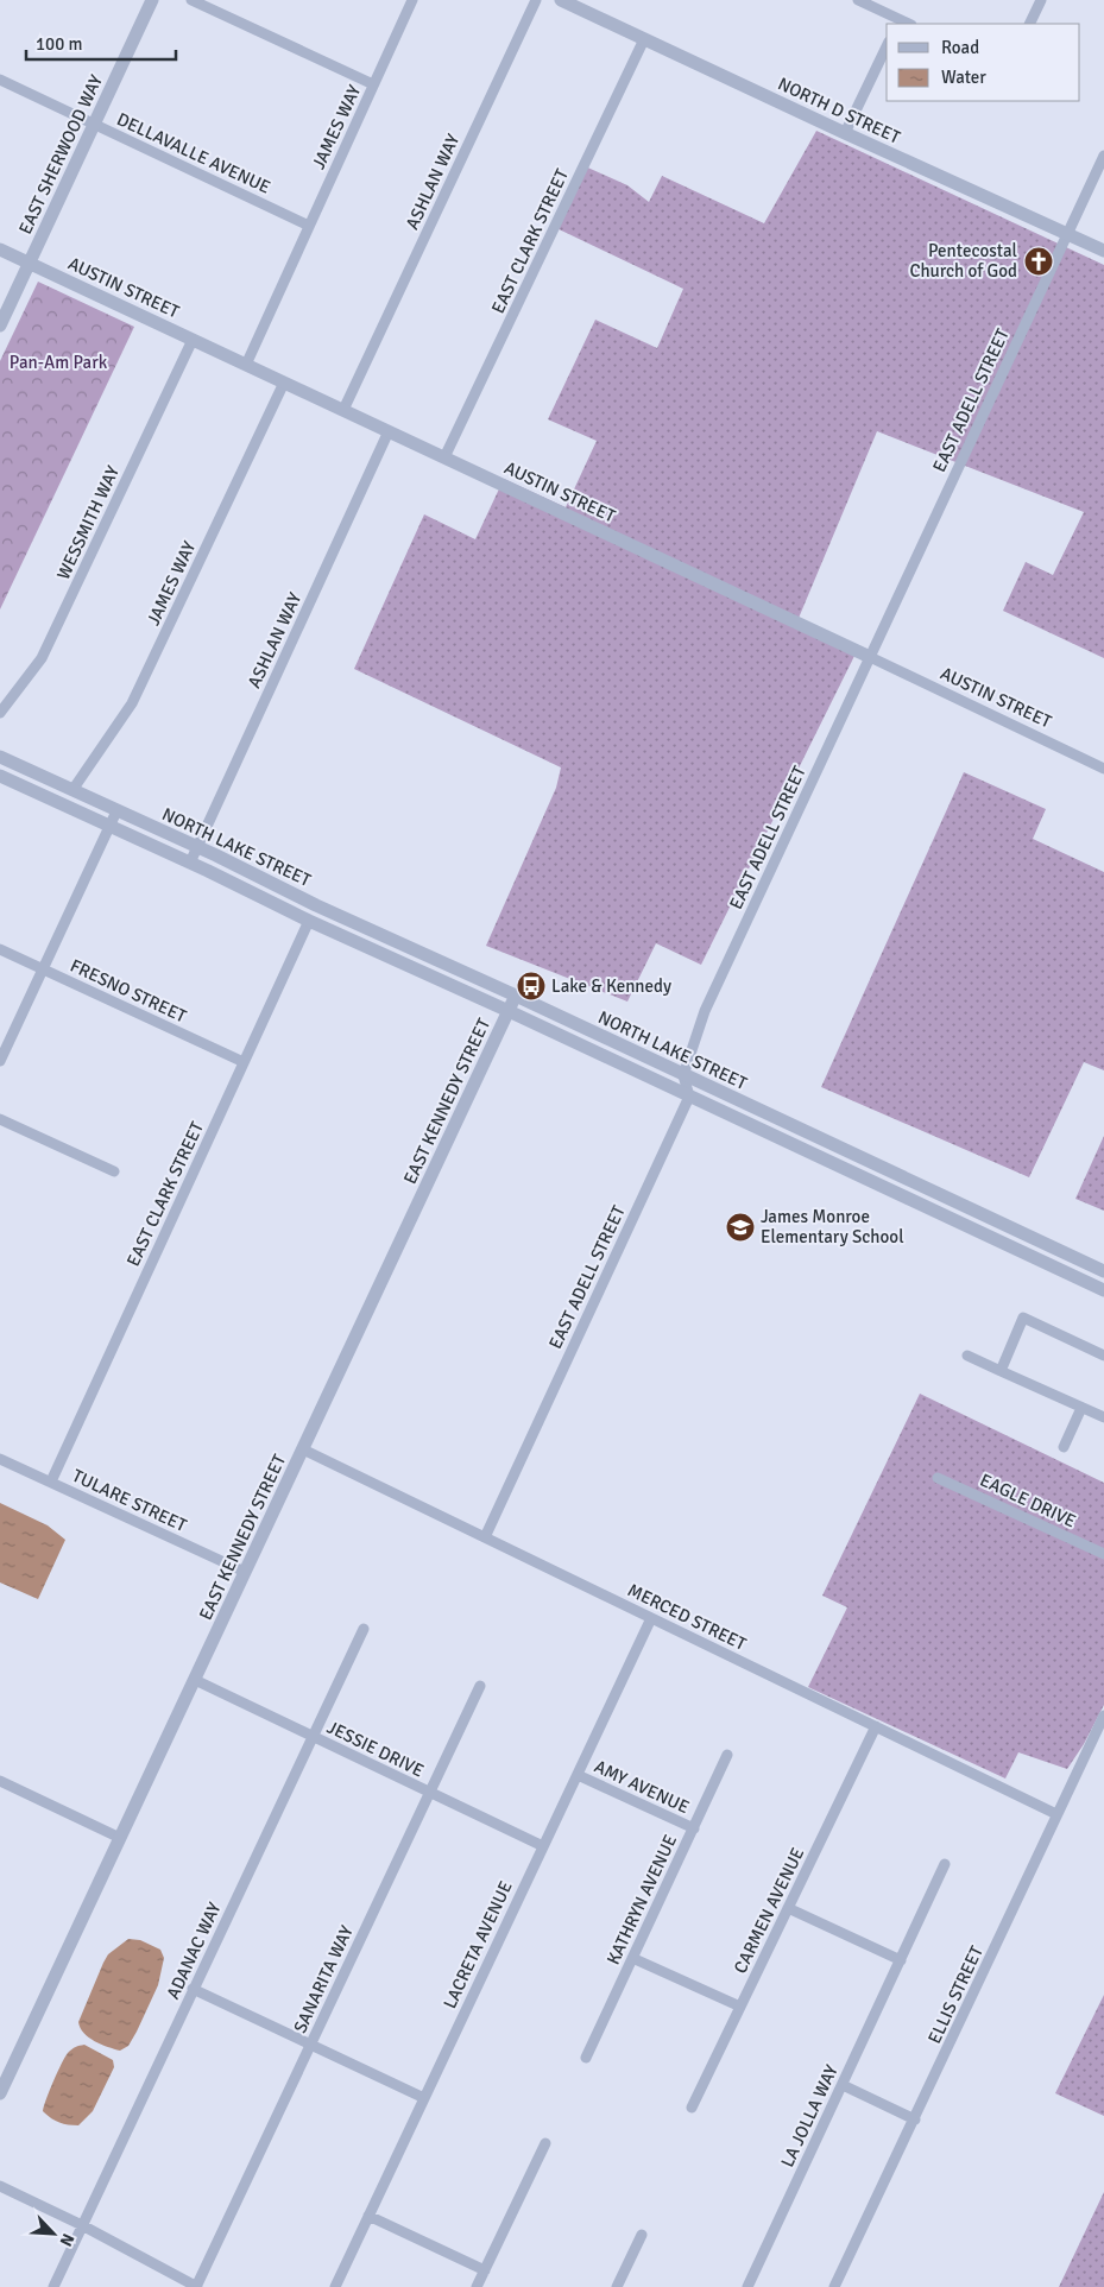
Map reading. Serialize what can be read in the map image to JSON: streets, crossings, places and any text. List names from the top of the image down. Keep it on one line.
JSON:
{"streets":{"street":["NORTH D STREET","JAMES WAY","DELLAVALLE AVENUE","EAST SHERWOOD WAY","ASHLAN WAY","EAST CLARK STREET","AUSTIN STREET","EAST ADELL STREET","WESSMITH WAY","NORTH LAKE STREET","FRESNO STREET","EAST KENNEDY STREET","TULARE STREET","EAGLE DRIVE","MERCED STREET","JESSIE DRIVE","AMY AVENUE","KATHRYN AVENUE","CARMEN AVENUE","LACRETA AVENUE","ADANAC WAY","SANARITA WAY","ELLIS STREET","LA JOLLA WAY"]},"crossings":[["NORTH D STREET","EAST CLARK STREET"],["NORTH D STREET","EAST ADELL STREET"],["JAMES WAY","DELLAVALLE AVENUE"],["JAMES WAY","AUSTIN STREET"],["JAMES WAY","NORTH LAKE STREET"],["DELLAVALLE AVENUE","EAST SHERWOOD WAY"],["EAST SHERWOOD WAY","AUSTIN STREET"],["ASHLAN WAY","AUSTIN STREET"],["ASHLAN WAY","NORTH LAKE STREET"],["EAST CLARK STREET","AUSTIN STREET"],["EAST CLARK STREET","NORTH LAKE STREET"],["EAST CLARK STREET","FRESNO STREET"],["EAST CLARK STREET","TULARE STREET"],["AUSTIN STREET","EAST ADELL STREET"],["AUSTIN STREET","WESSMITH WAY"],["EAST ADELL STREET","NORTH LAKE STREET"],["EAST ADELL STREET","MERCED STREET"],["NORTH LAKE STREET","EAST KENNEDY STREET"],["EAST KENNEDY STREET","TULARE STREET"],["EAST KENNEDY STREET","MERCED STREET"],["EAST KENNEDY STREET","JESSIE DRIVE"],["MERCED STREET","CARMEN AVENUE"],["MERCED STREET","LACRETA AVENUE"],["MERCED STREET","ELLIS STREET"],["JESSIE DRIVE","LACRETA AVENUE"],["JESSIE DRIVE","ADANAC WAY"],["JESSIE DRIVE","SANARITA WAY"],["AMY AVENUE","KATHRYN AVENUE"],["AMY AVENUE","LACRETA AVENUE"]],"parks":["Pan-Am Park"],"places":{"church":["Pentecostal Church of God"],"bus stop":["Lake & Kennedy"],"school or university":["James Monroe Elementary School"]},"legend":["Road","Water"],"scale_bar":"100 m","north":"bottom right"}
